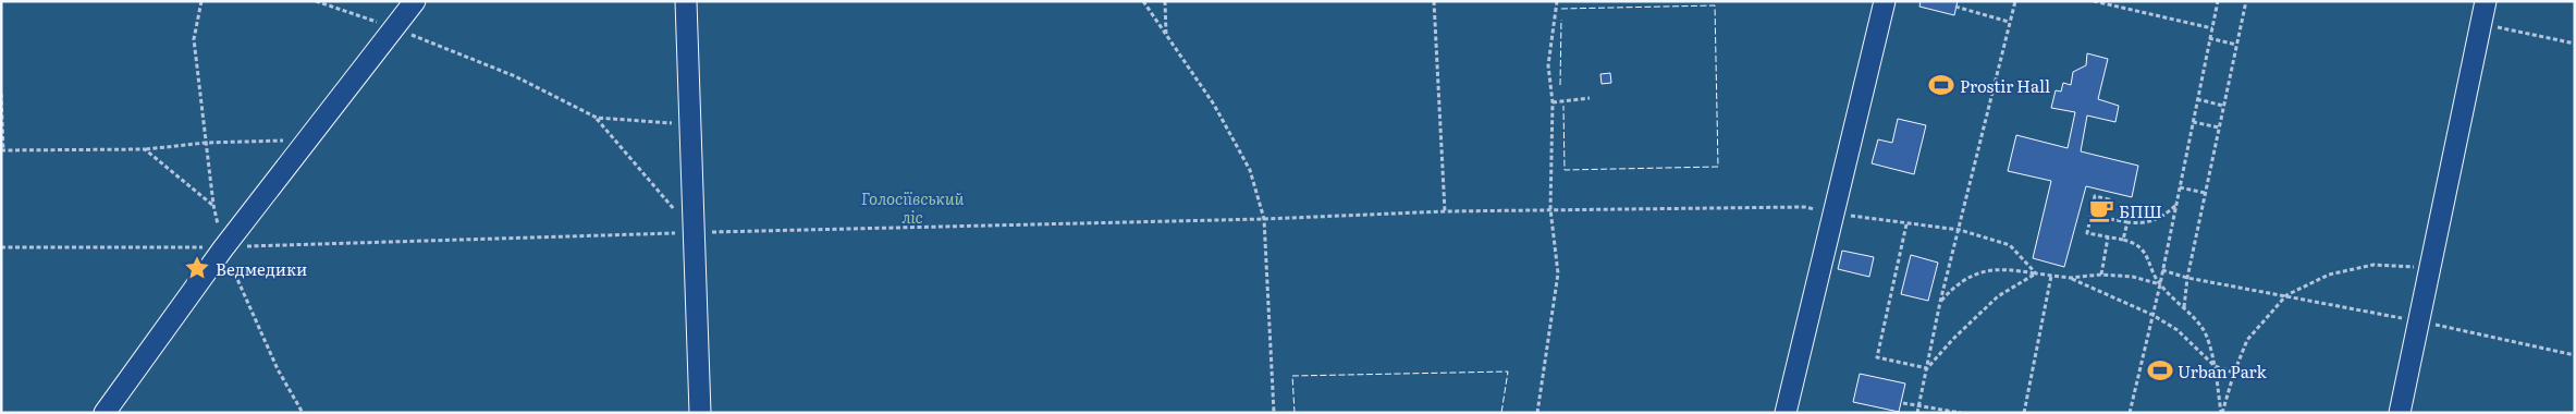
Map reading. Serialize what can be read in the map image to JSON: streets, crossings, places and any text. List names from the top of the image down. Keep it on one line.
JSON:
{"parks":["Голосіївський ліс"],"places":{"sports":["Prostir Hall","Urban Park"],"cafe":["БПШ"],"place":["Ведмедики"]}}
